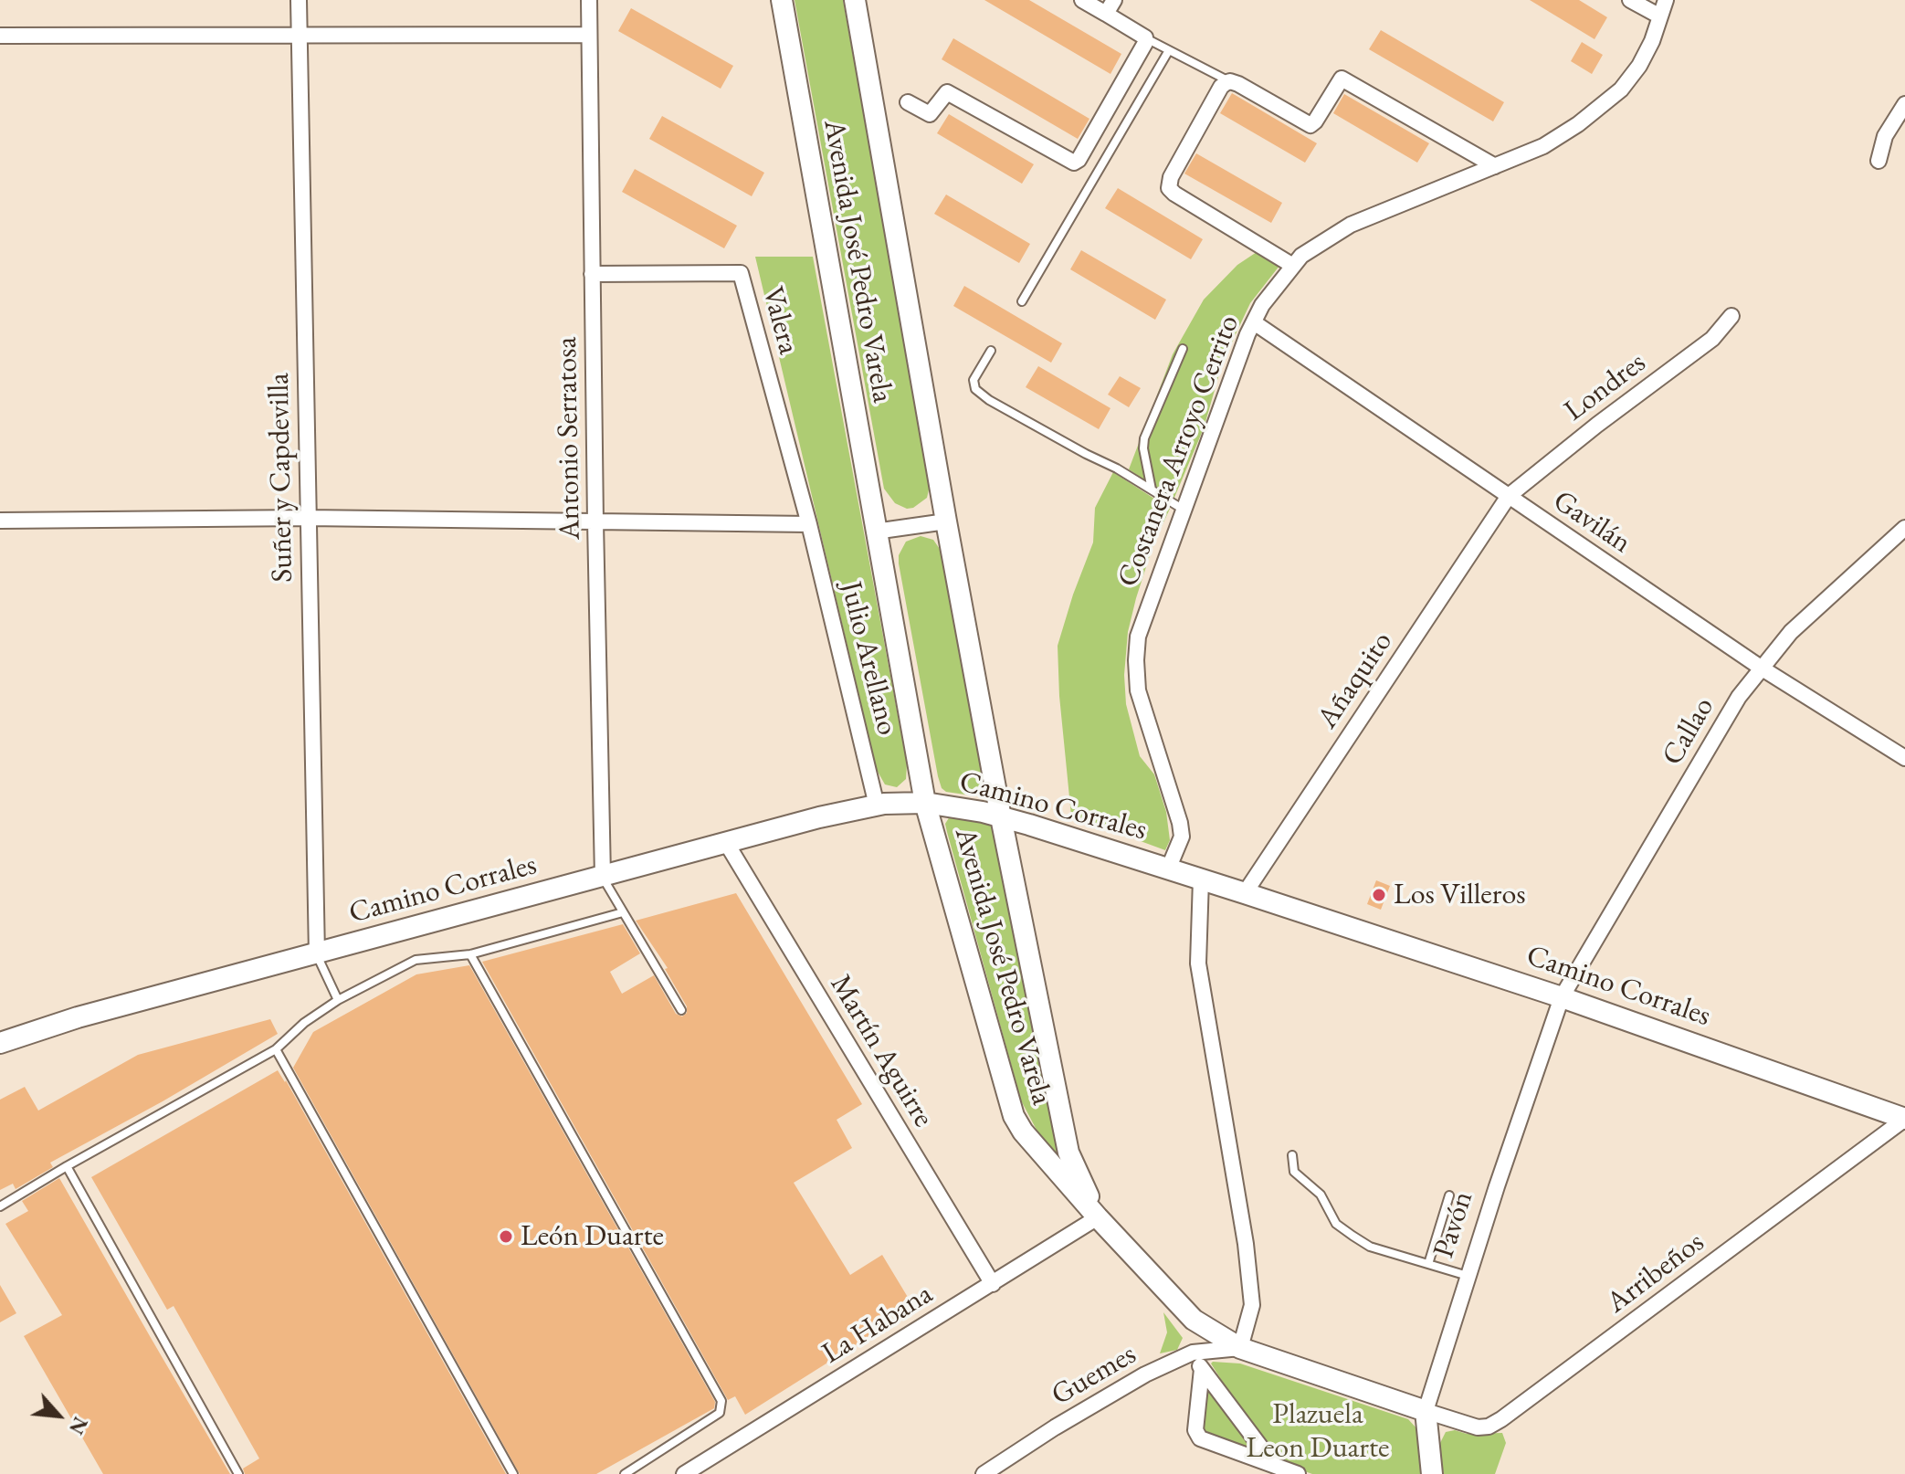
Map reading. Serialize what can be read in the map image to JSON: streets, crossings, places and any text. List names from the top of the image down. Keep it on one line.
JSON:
{"streets":{"street":["Avenida José Pedro Varela","Valera","Londres","Antonio Serratosa","Costanera Arroyo Cerrito","Suñer y Capdevilla","Gavilán","Julio Arellano","Añaquito","Callao","Camino Corrales","Martín Aguirre","Pavón","Arribeños","La Habana","Guemes"]},"crossings":[["Avenida José Pedro Varela","Camino Corrales"],["Avenida José Pedro Varela","Pavón"],["Avenida José Pedro Varela","Arribeños"],["Avenida José Pedro Varela","La Habana"],["Avenida José Pedro Varela","Guemes"],["Valera","Antonio Serratosa"],["Valera","Julio Arellano"],["Londres","Gavilán"],["Londres","Añaquito"],["Antonio Serratosa","Camino Corrales"],["Costanera Arroyo Cerrito","Gavilán"],["Costanera Arroyo Cerrito","Camino Corrales"],["Suñer y Capdevilla","Camino Corrales"],["Gavilán","Añaquito"],["Gavilán","Callao"],["Julio Arellano","Camino Corrales"],["Añaquito","Camino Corrales"],["Callao","Camino Corrales"],["Callao","Pavón"],["Camino Corrales","Martín Aguirre"],["Camino Corrales","Pavón"],["Camino Corrales","Arribeños"],["Martín Aguirre","La Habana"],["Pavón","Arribeños"]],"parks":["Plazuela Leon Duarte"],"places":["Los Villeros","León Duarte"],"north":"bottom right"}
